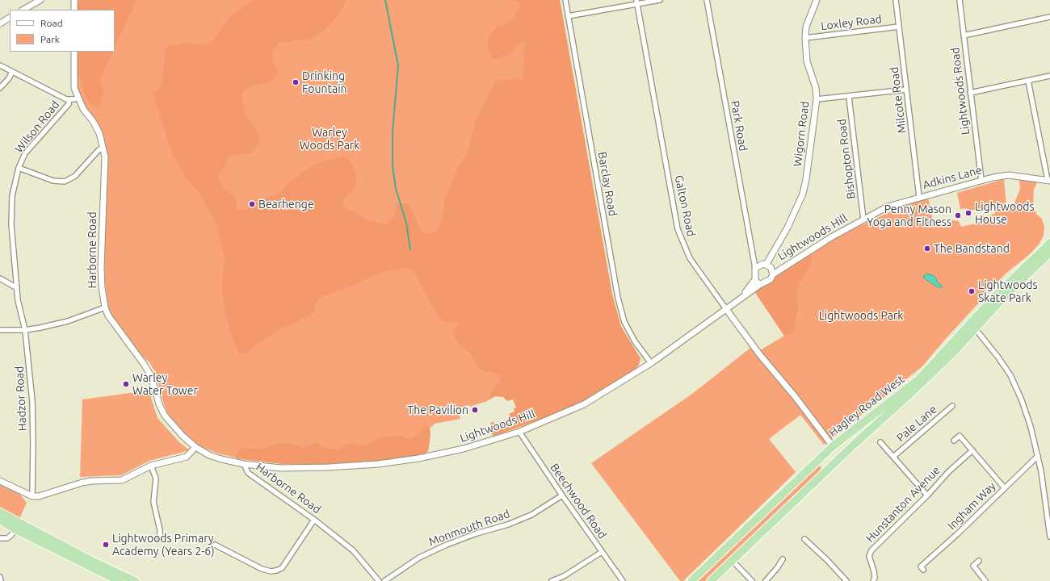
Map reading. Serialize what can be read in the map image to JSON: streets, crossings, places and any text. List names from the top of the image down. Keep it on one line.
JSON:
{"streets":{"highway":["Hagley Road West"],"street":["Loxley Road","Lightwoods Road","Milcote Road","Park Road","Wilson Road","Wigorn Road","Bishopton Road","Adkins Lane","Barclay Road","Galton Road","Lightwoods Hill","Harborne Road","Hadzor Road","Pale Lane","Beechwood Road","Hunstanton Avenue","Ingham Way","Monmouth Road"]},"crossings":[["Loxley Road","Milcote Road"],["Loxley Road","Wigorn Road"],["Lightwoods Road","Adkins Lane"],["Milcote Road","Adkins Lane"],["Park Road","Wigorn Road"],["Park Road","Lightwoods Hill"],["Wilson Road","Hadzor Road"],["Wigorn Road","Lightwoods Hill"],["Bishopton Road","Adkins Lane"],["Bishopton Road","Lightwoods Hill"],["Adkins Lane","Lightwoods Hill"],["Barclay Road","Lightwoods Hill"],["Galton Road","Lightwoods Hill"],["Galton Road","Hagley Road West"],["Lightwoods Hill","Harborne Road"],["Lightwoods Hill","Beechwood Road"],["Beechwood Road","Monmouth Road"]],"parks":["Warley Woods Park","Lightwoods Park"],"places":["Drinking Fountain","Bearhenge","Lightwoods House","Penny Mason Yoga and Fitness","The Bandstand","Lightwoods Skate Park","Warley Water Tower","The Pavilion","Lightwoods Primary Academy (Years 2-6)"],"legend":["Road","Park"]}
